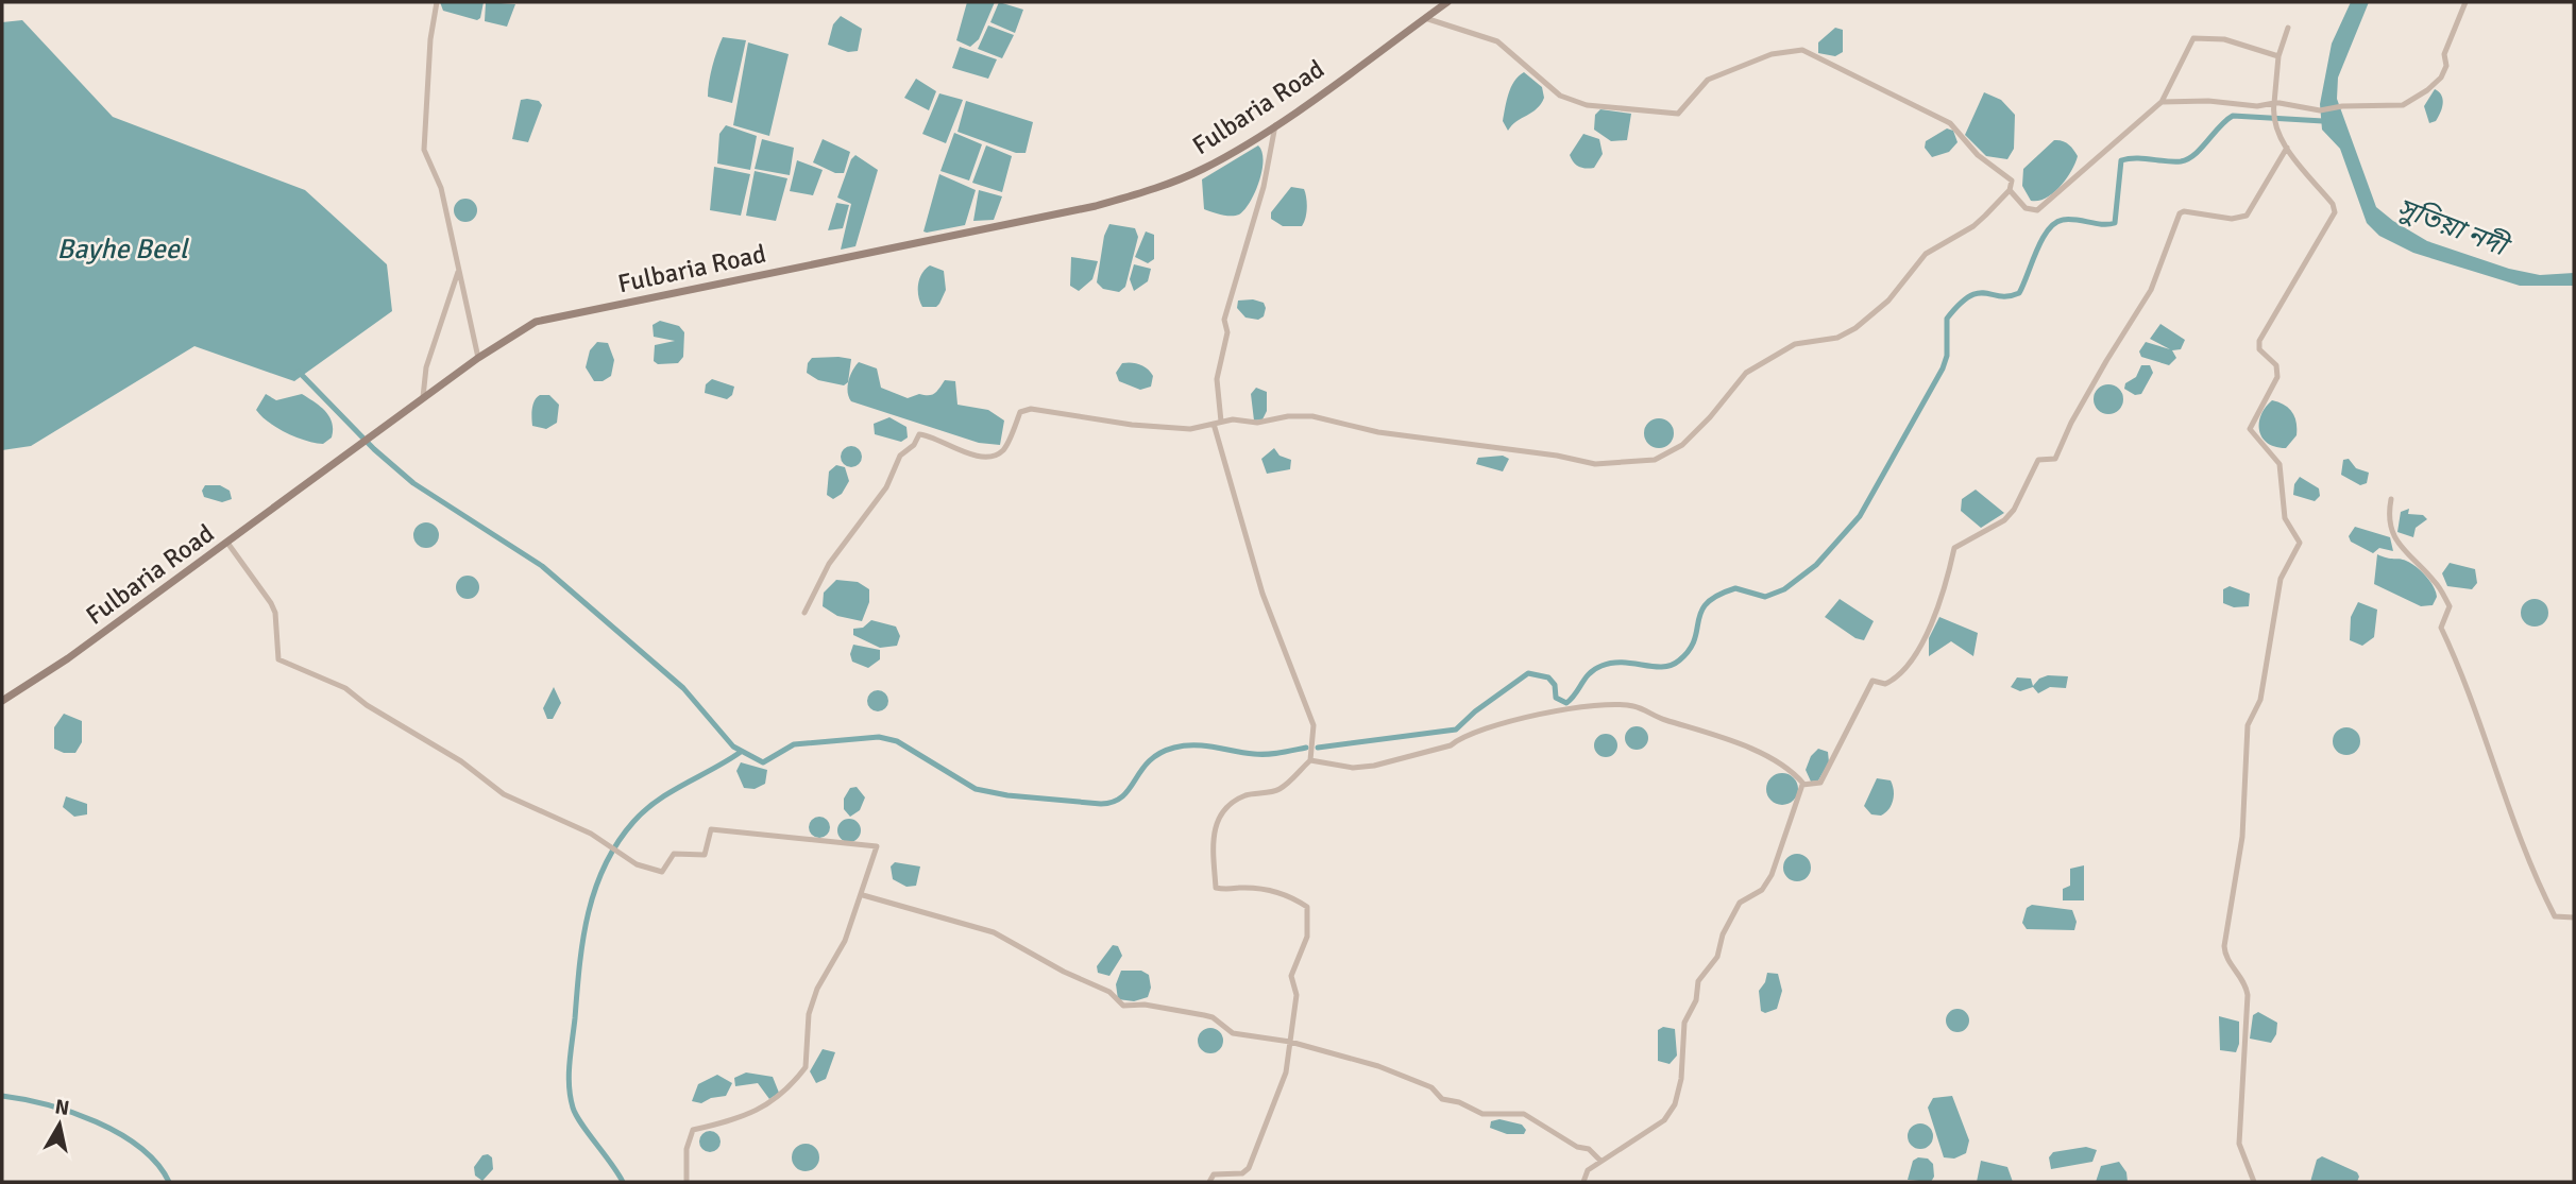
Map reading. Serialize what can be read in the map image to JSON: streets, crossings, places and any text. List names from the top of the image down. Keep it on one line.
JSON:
{"streets":{"main road":["Fulbaria Road"]},"water":["সুতিয়া নদী","Bayhe Beel"],"north":"top"}
